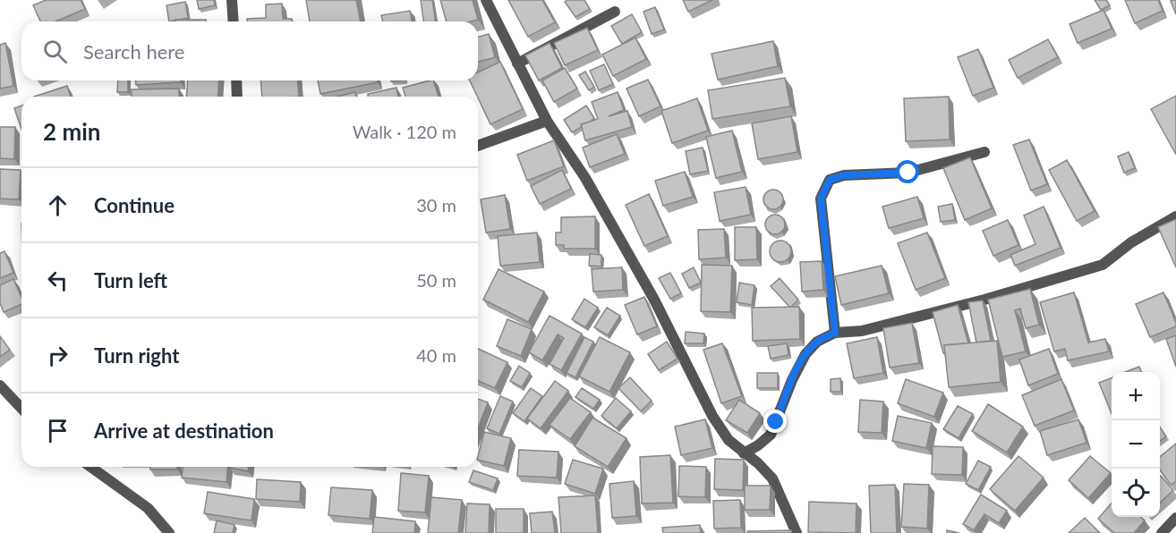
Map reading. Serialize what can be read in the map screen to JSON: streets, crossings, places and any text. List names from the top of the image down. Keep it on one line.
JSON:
{"page":{"search":"Search here","heading":["2 min","Walk · 120 m"],"list":[["Continue","30 m"],["Turn left","50 m"],["Turn right","40 m"],"Arrive at destination"],"map_buttons":["+","−"]}}
